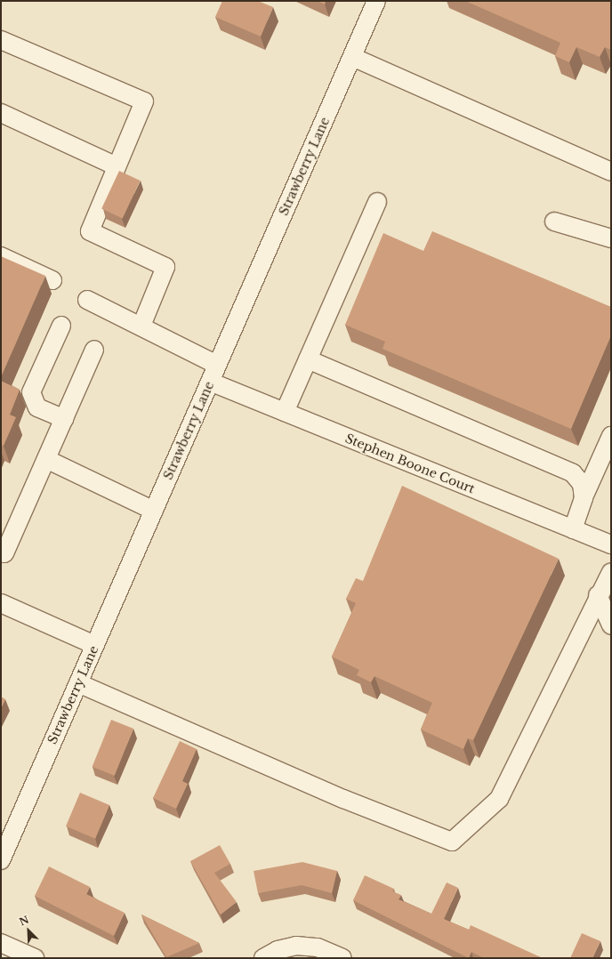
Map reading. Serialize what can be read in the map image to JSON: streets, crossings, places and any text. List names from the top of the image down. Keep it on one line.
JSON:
{"streets":{"street":["Strawberry Lane","Stephen Boone Court"]},"crossings":[["Strawberry Lane","Stephen Boone Court"]],"north":"top left"}
